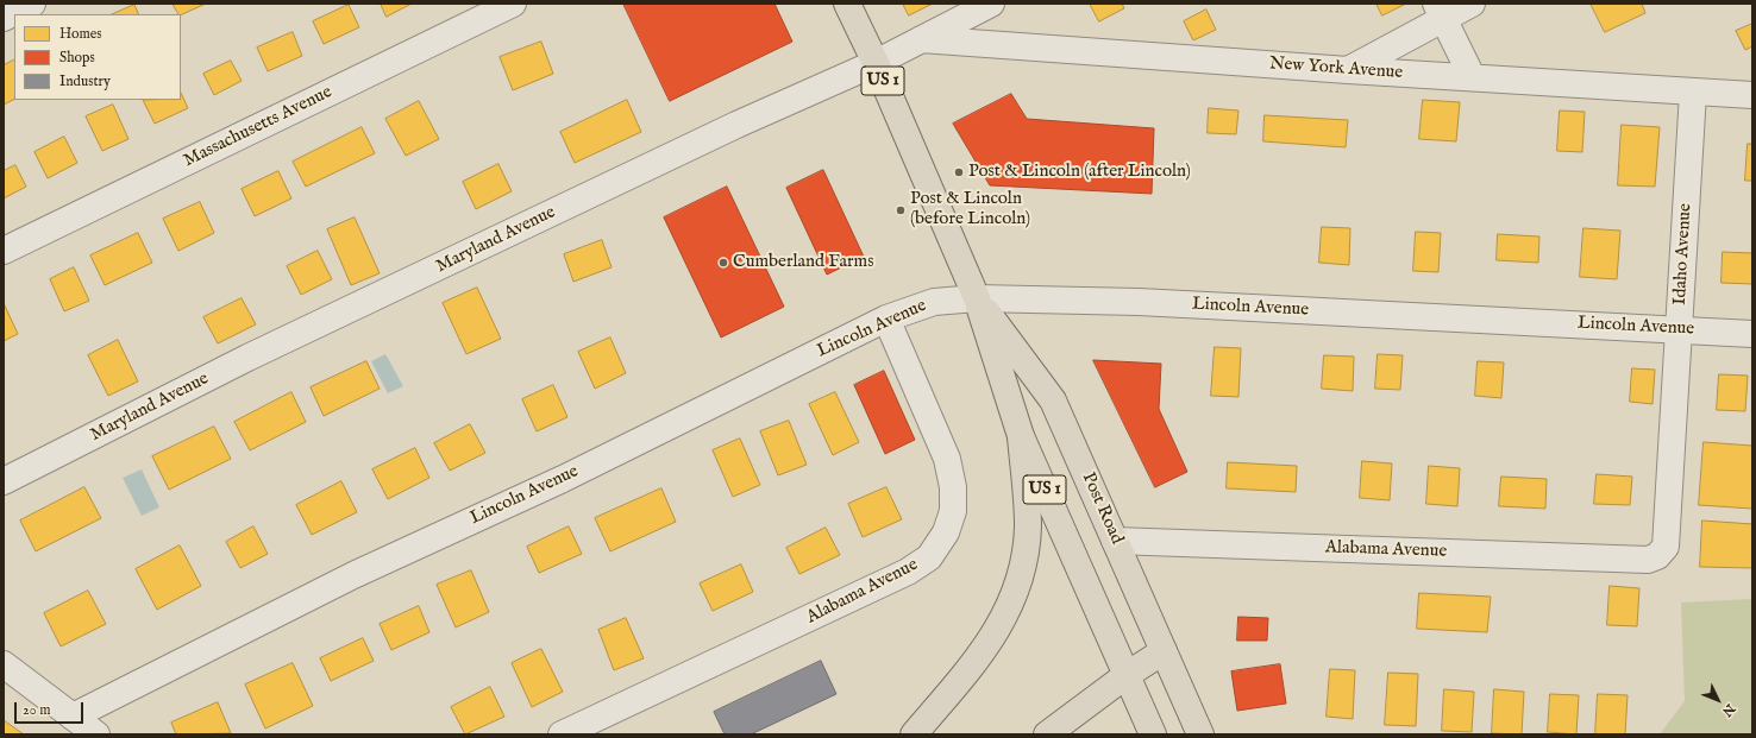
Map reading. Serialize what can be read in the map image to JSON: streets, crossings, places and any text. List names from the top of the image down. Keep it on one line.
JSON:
{"streets":{"main road":["US 1","Post Road"],"street":["New York Avenue","Massachusetts Avenue","Maryland Avenue","Idaho Avenue","Lincoln Avenue","Alabama Avenue"]},"crossings":[["New York Avenue","Maryland Avenue"],["New York Avenue","Idaho Avenue"],["Maryland Avenue","Post Road"],["Idaho Avenue","Lincoln Avenue"],["Idaho Avenue","Alabama Avenue"],["Lincoln Avenue","Post Road"],["Lincoln Avenue","Alabama Avenue"],["Post Road","Alabama Avenue"]],"places":["Post & Lincoln (after Lincoln)","Post & Lincoln (before Lincoln)","Cumberland Farms"],"legend":["Homes","Shops","Industry"],"scale_bar":"20 m","north":"bottom right"}
